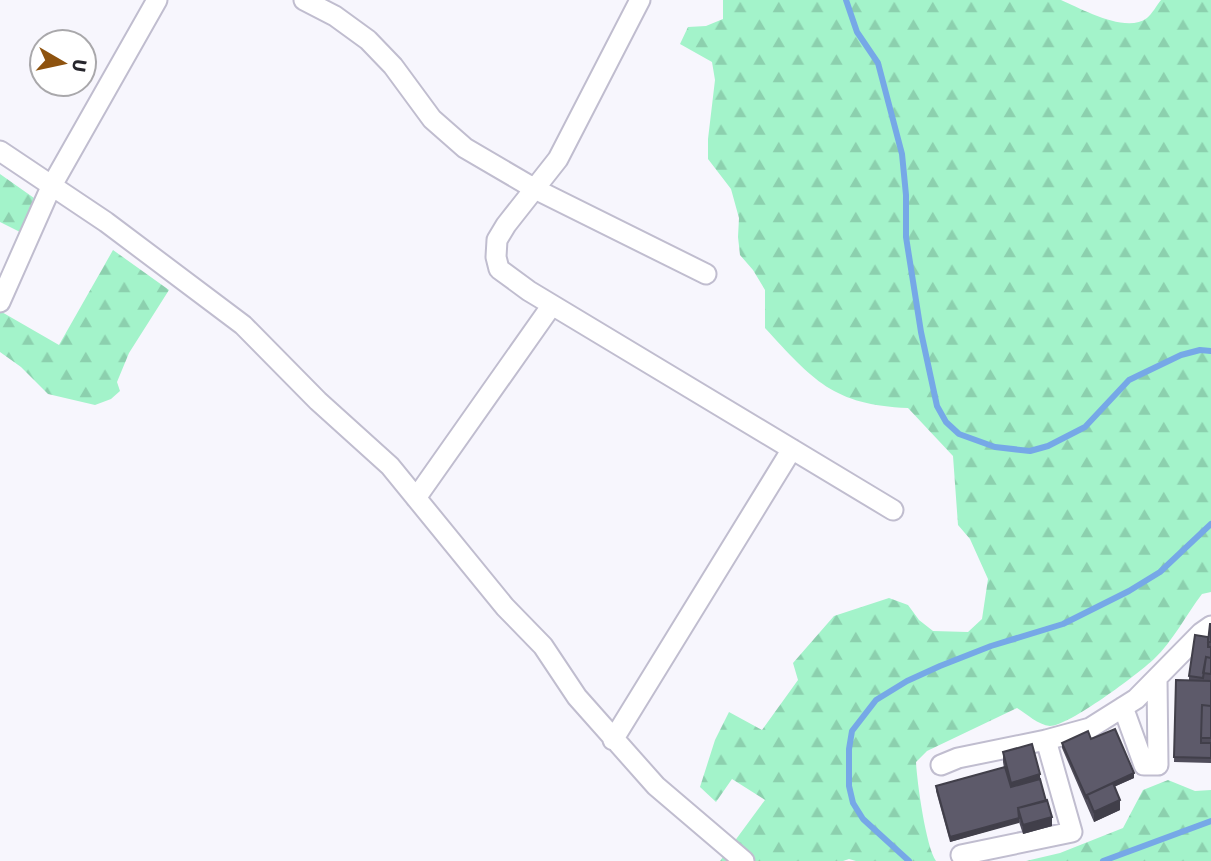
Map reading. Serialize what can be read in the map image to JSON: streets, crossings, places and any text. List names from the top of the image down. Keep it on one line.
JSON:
{"north":"right"}
